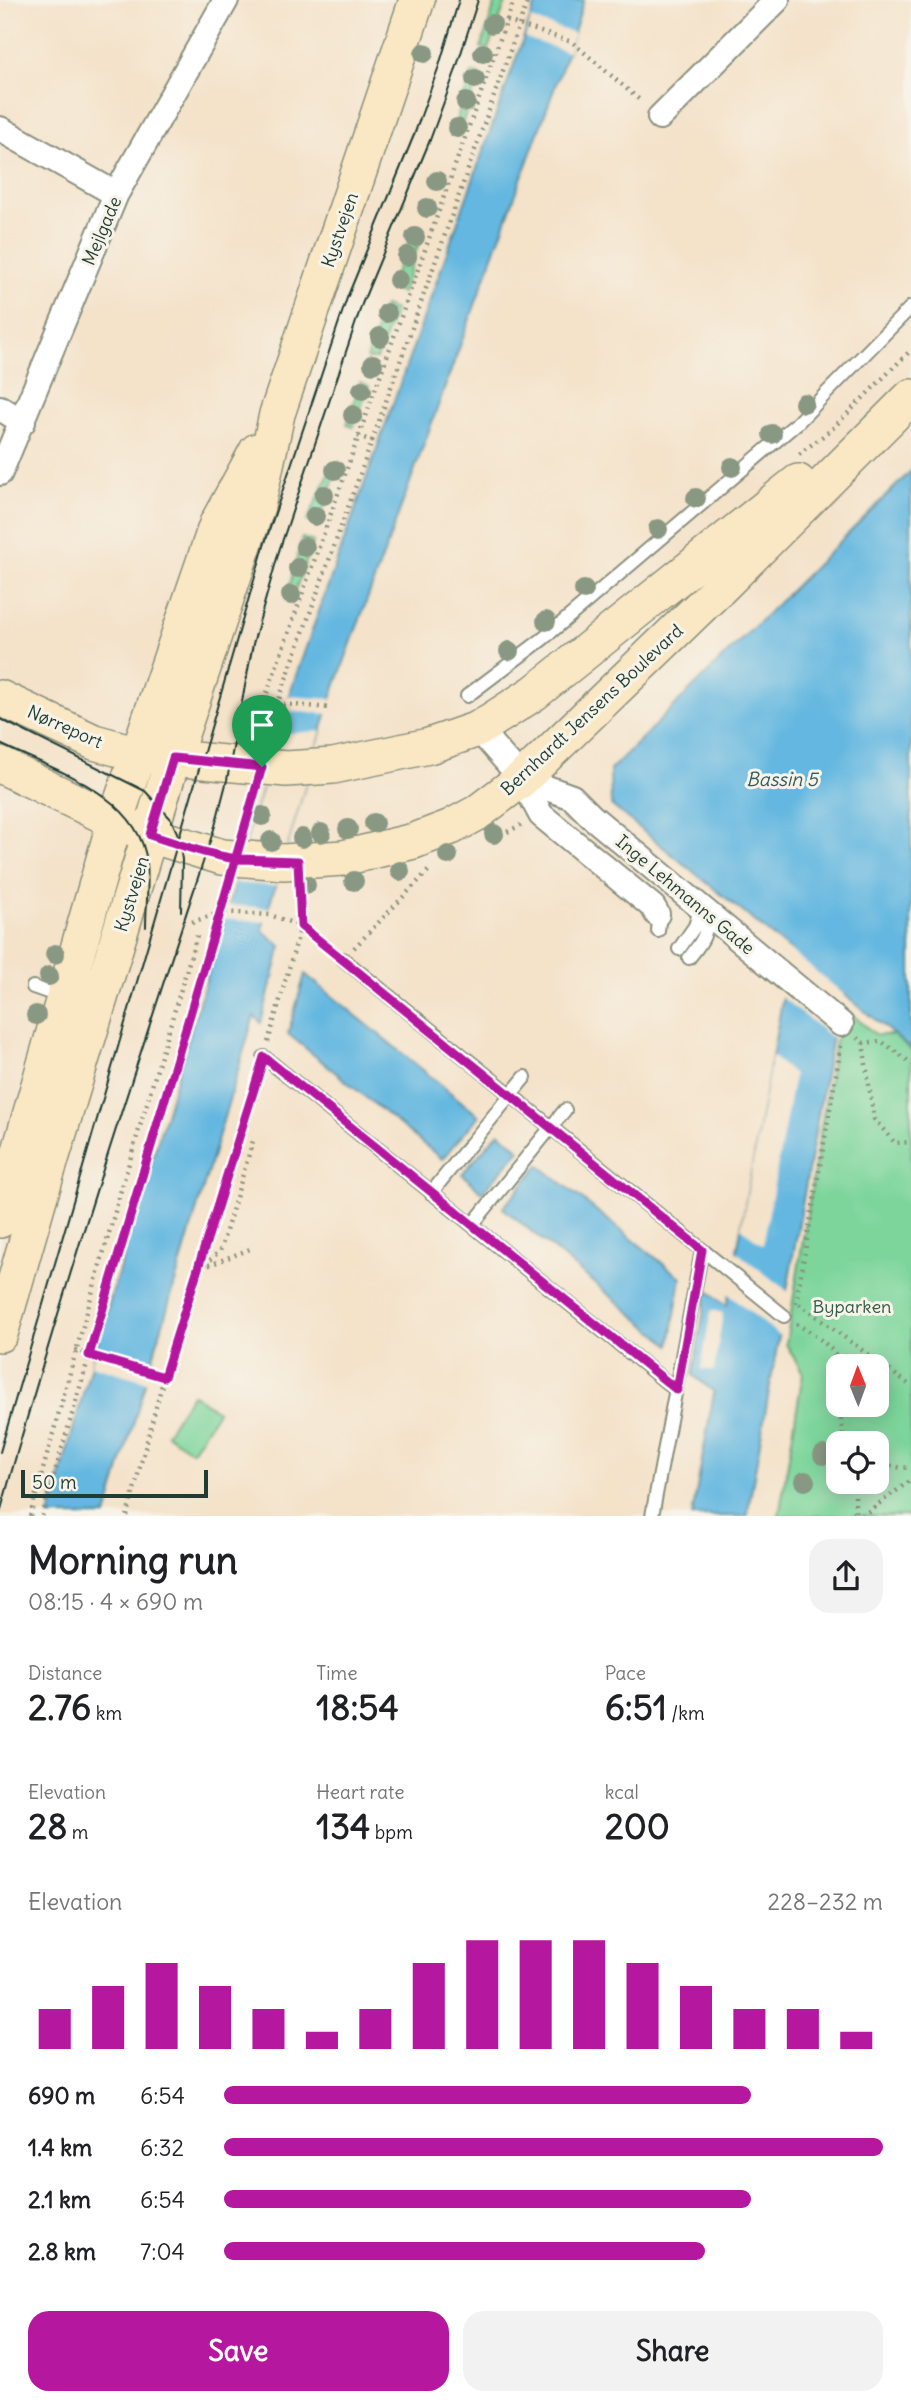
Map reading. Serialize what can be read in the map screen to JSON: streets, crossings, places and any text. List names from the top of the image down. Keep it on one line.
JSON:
{"streets":{"street":["Kystvejen","Mejlgade","Bernhardt Jensens Boulevard","Nørreport","Inge Lehmanns Gade"]},"crossings":[["Kystvejen","Bernhardt Jensens Boulevard"],["Kystvejen","Nørreport"],["Bernhardt Jensens Boulevard","Inge Lehmanns Gade"]],"water":["Bassin 5"],"parks":["Byparken"],"scale_bar":"50 m","north":"top","page":{"scale":"50 m","heading":["Morning run","08:15 · 4 × 690 m"],"stats":[["Distance","2.76 km"],["Time","18:54"],["Pace","6:51 /km"],["Elevation","28 m"],["Heart rate","134 bpm"],["kcal","200"]],"chart":["Elevation","228–232 m"],"list":[{"name":"690 m","note":"6:54"},{"name":"1.4 km","note":"6:32"},{"name":"2.1 km","note":"6:54"},{"name":"2.8 km","note":"7:04"}],"buttons":["Save","Share"]}}
